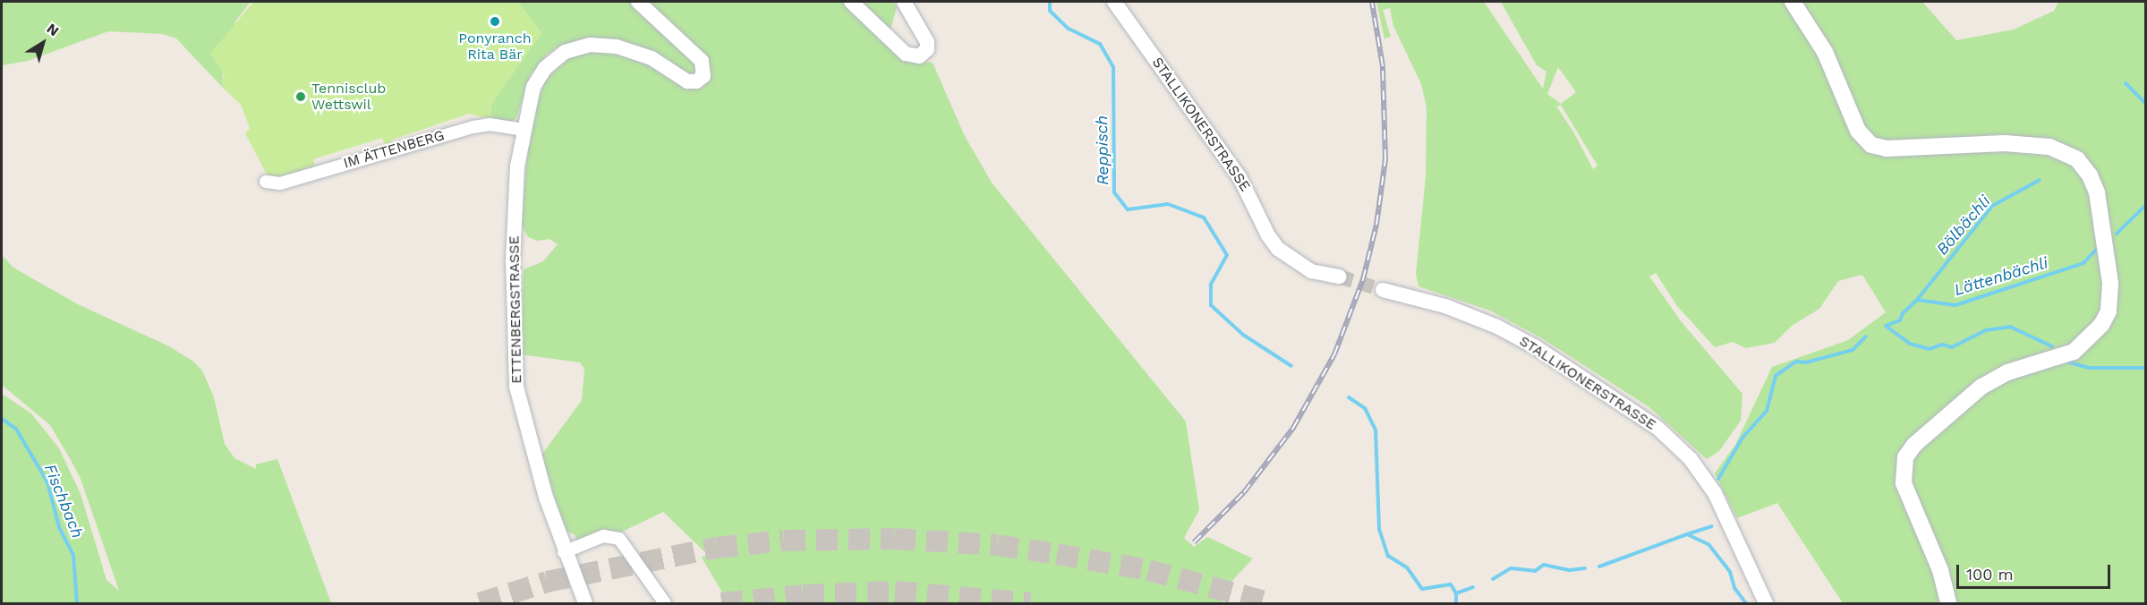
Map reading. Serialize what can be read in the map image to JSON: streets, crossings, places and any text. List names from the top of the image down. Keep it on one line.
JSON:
{"streets":{"street":["STALLIKONERSTRASSE","IM ÄTTENBERG","ETTENBERGSTRASSE"]},"crossings":[["IM ÄTTENBERG","ETTENBERGSTRASSE"]],"water":["Reppisch","Bölbächli","Lättenbächli","Fischbach"],"places":["Ponyranch Rita Bär","Tennisclub Wettswil"],"scale_bar":"100 m","north":"top right"}
